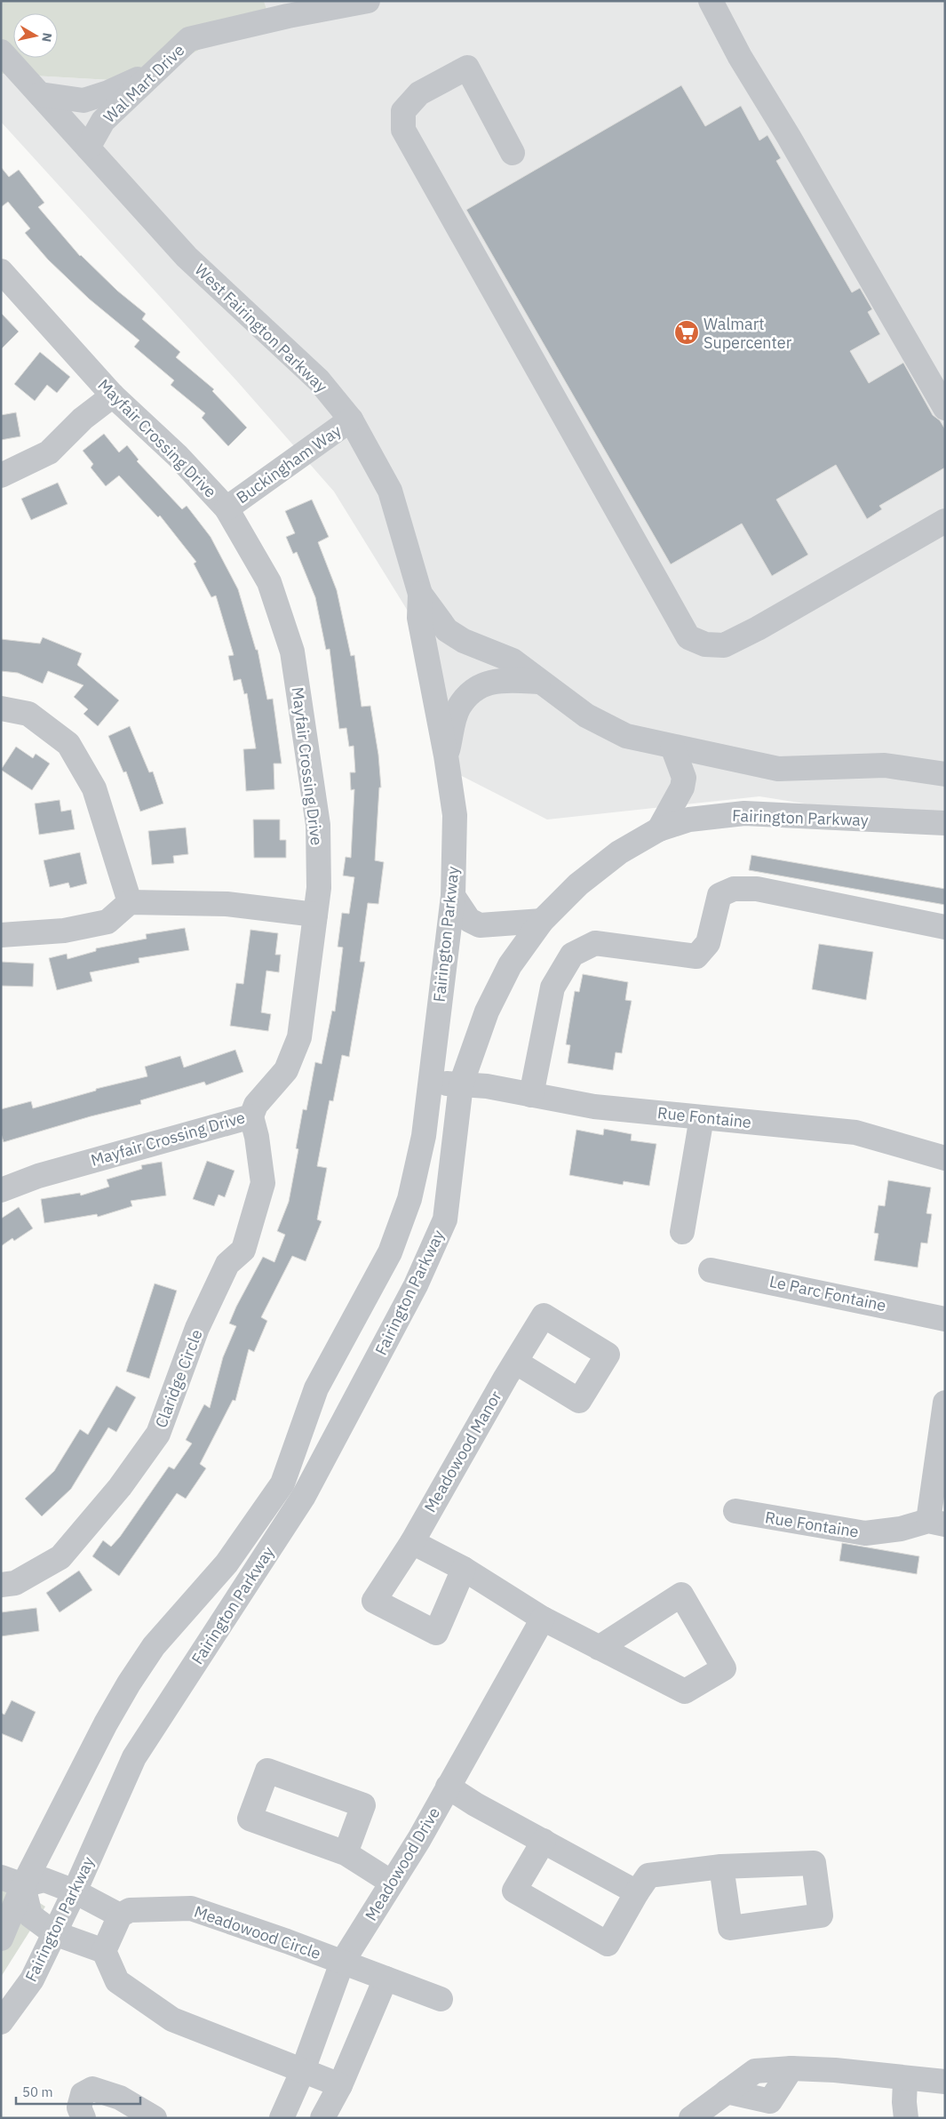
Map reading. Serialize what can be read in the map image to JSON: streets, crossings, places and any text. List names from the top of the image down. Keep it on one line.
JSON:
{"streets":{"street":["Wal Mart Drive","West Fairington Parkway","Mayfair Crossing Drive","Buckingham Way","Fairington Parkway","Rue Fontaine","Le Parc Fontaine","Claridge Circle","Meadowood Manor","Meadowood Drive","Meadowood Circle"]},"crossings":[["Wal Mart Drive","West Fairington Parkway"],["West Fairington Parkway","Buckingham Way"],["West Fairington Parkway","Fairington Parkway"],["Mayfair Crossing Drive","Buckingham Way"],["Mayfair Crossing Drive","Claridge Circle"],["Fairington Parkway","Rue Fontaine"],["Meadowood Drive","Meadowood Circle"]],"places":{"supermarket":["Walmart Supercenter"]},"scale_bar":"50 m","north":"right"}
